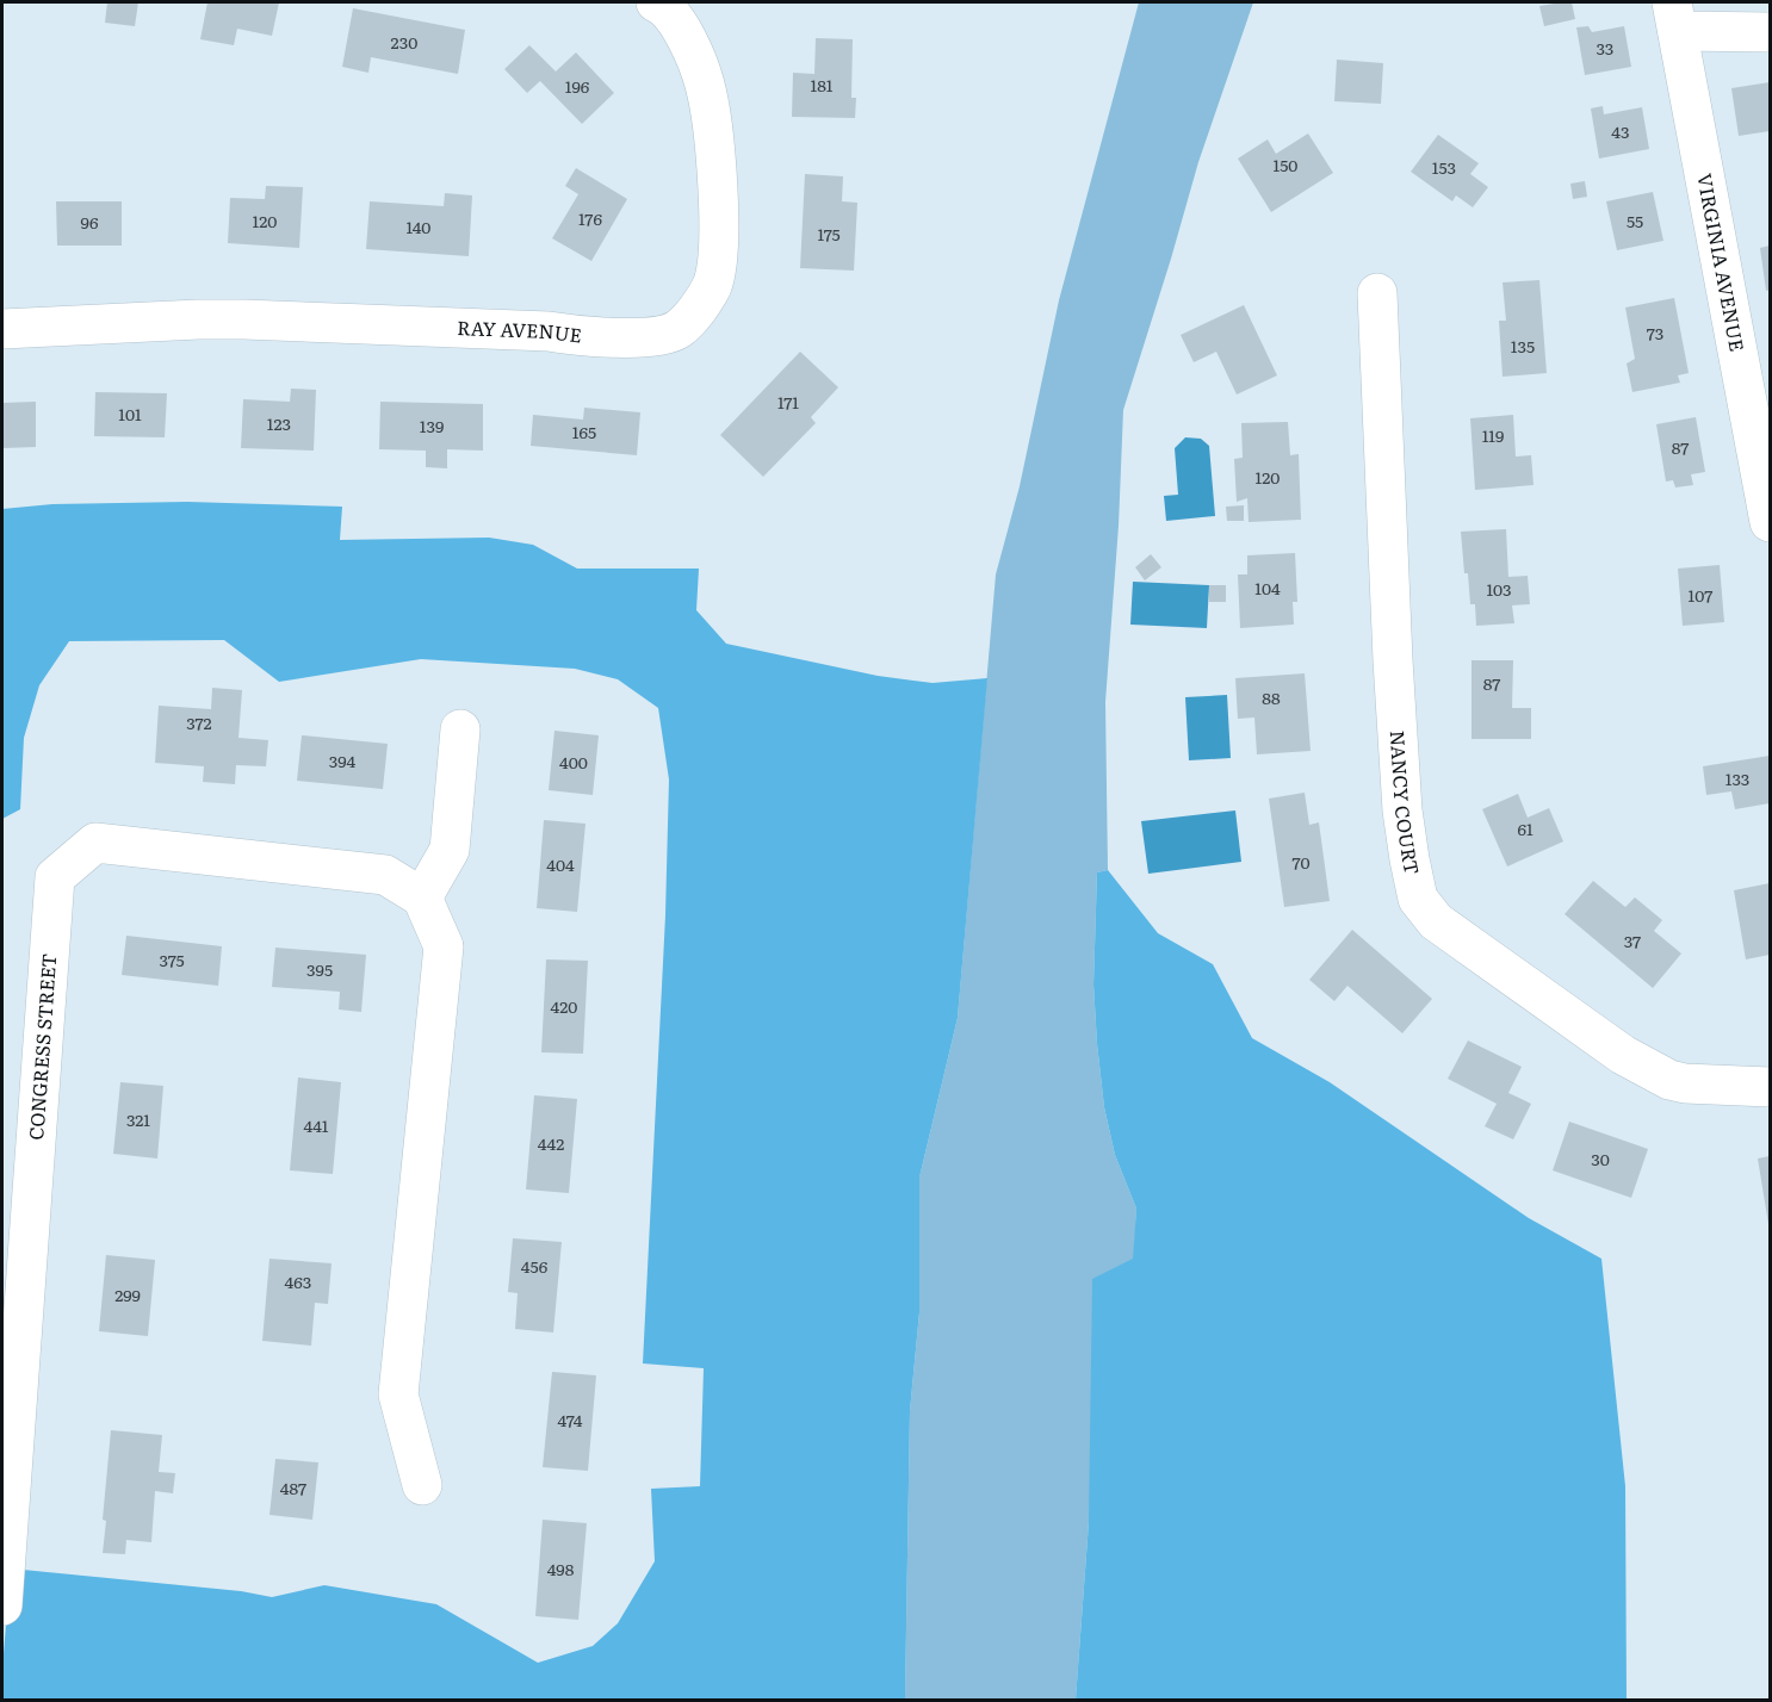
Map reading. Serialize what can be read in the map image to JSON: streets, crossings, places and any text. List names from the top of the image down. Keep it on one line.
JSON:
{"streets":{"street":["VIRGINIA AVENUE","RAY AVENUE","NANCY COURT","CONGRESS STREET"]},"house_numbers":["230","33","181","196","43","150","153","176","120","55","96","140","175","73","135","171","101","123","139","165","119","87","120","104","103","107","87","88","372","394","400","133","61","70","404","37","375","395","420","321","441","442","30","456","463","299","474","487","498"]}
